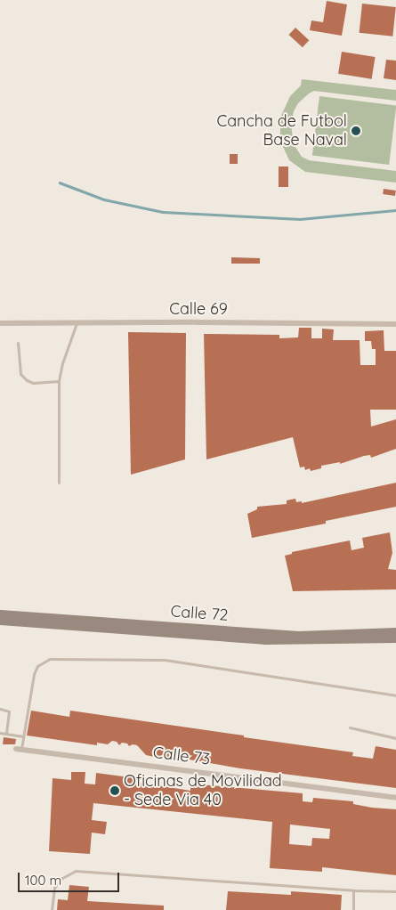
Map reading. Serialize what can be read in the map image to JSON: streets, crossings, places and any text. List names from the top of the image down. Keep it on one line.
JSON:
{"streets":{"main road":["Calle 72"],"street":["Calle 69","Calle 73"]},"places":["Cancha de Futbol Base Naval","Oficinas de Movilidad - Sede Via 40"],"scale_bar":"100 m"}
